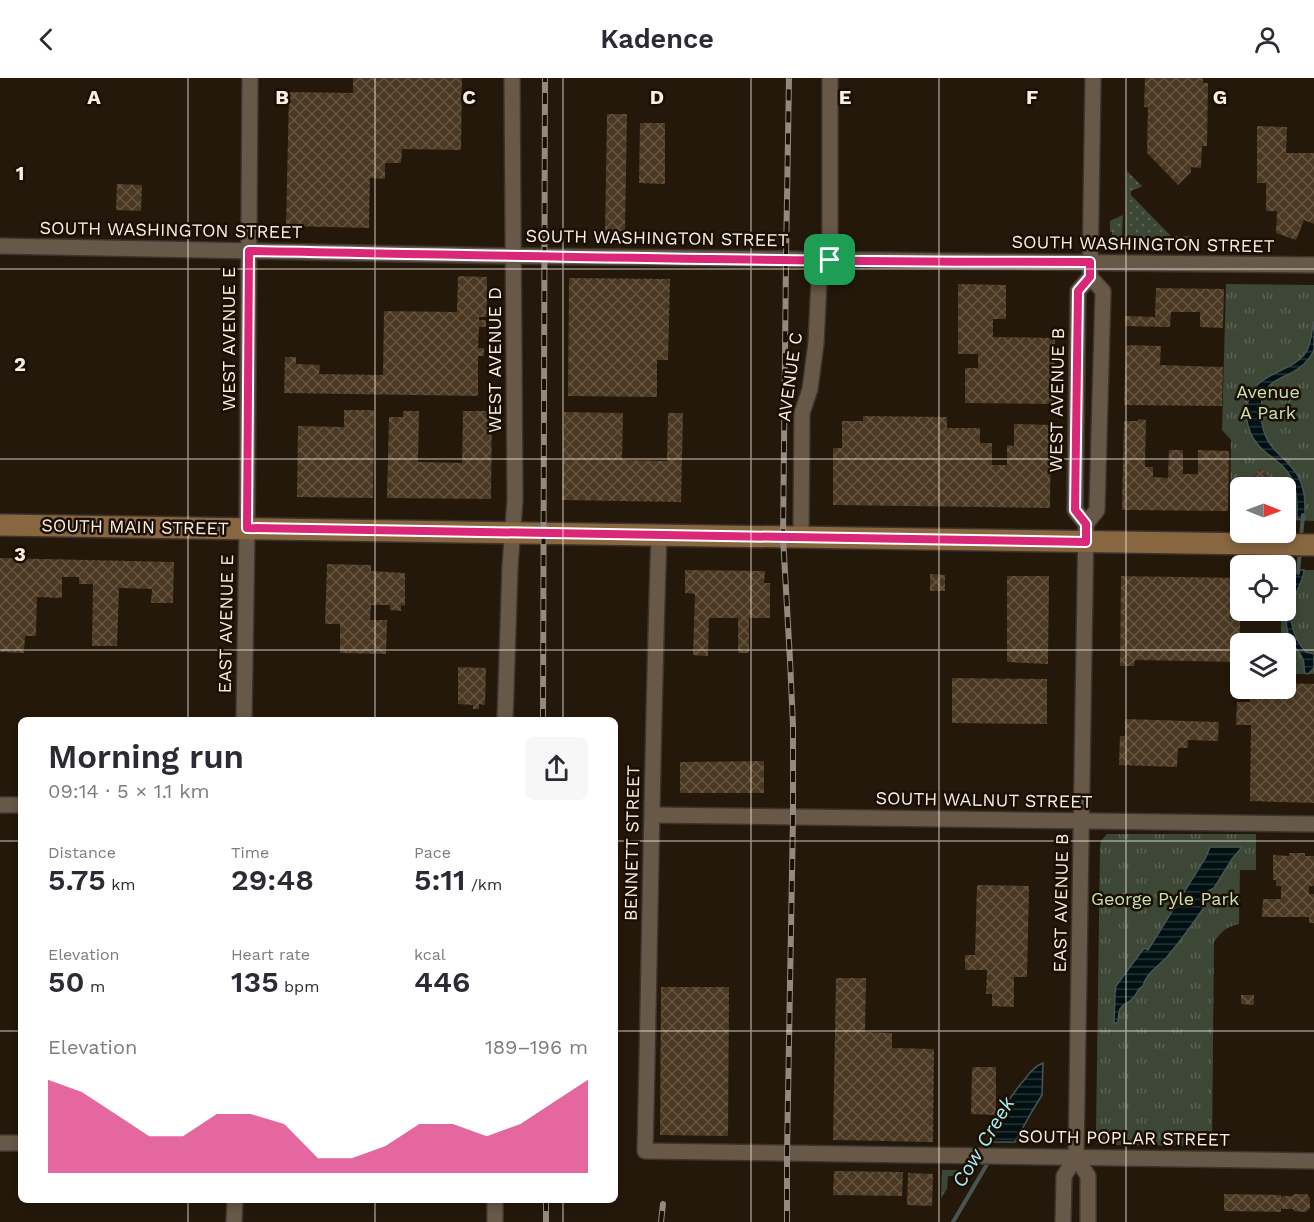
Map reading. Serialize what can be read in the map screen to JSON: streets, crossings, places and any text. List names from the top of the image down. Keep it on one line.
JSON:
{"streets":{"street":["SOUTH WASHINGTON STREET","WEST AVENUE E","WEST AVENUE D","AVENUE C","WEST AVENUE B","SOUTH MAIN STREET","EAST AVENUE E","SOUTH WALNUT STREET","BENNETT STREET","EAST AVENUE B","SOUTH POPLAR STREET"]},"crossings":[["SOUTH WASHINGTON STREET","WEST AVENUE E"],["SOUTH WASHINGTON STREET","WEST AVENUE D"],["SOUTH WASHINGTON STREET","AVENUE C"],["SOUTH WASHINGTON STREET","WEST AVENUE B"],["WEST AVENUE E","SOUTH MAIN STREET"],["WEST AVENUE E","EAST AVENUE E"],["WEST AVENUE D","SOUTH MAIN STREET"],["AVENUE C","SOUTH MAIN STREET"],["WEST AVENUE B","SOUTH MAIN STREET"],["WEST AVENUE B","EAST AVENUE B"],["SOUTH MAIN STREET","EAST AVENUE E"],["SOUTH MAIN STREET","BENNETT STREET"],["SOUTH MAIN STREET","EAST AVENUE B"],["SOUTH WALNUT STREET","BENNETT STREET"],["SOUTH WALNUT STREET","EAST AVENUE B"],["BENNETT STREET","SOUTH POPLAR STREET"],["EAST AVENUE B","SOUTH POPLAR STREET"]],"water":["Cow Creek"],"parks":["Avenue A Park","George Pyle Park"],"north":"right","page":{"header":"Kadence","heading":["Morning run","09:14 · 5 × 1.1 km"],"stats":[["Distance","5.75 km"],["Time","29:48"],["Pace","5:11 /km"],["Elevation","50 m"],["Heart rate","135 bpm"],["kcal","446"]],"chart":["Elevation","189–196 m"]},"grid":{"columns":["A","B","C","D","E","F","G"],"rows":["1","2","3"]}}
